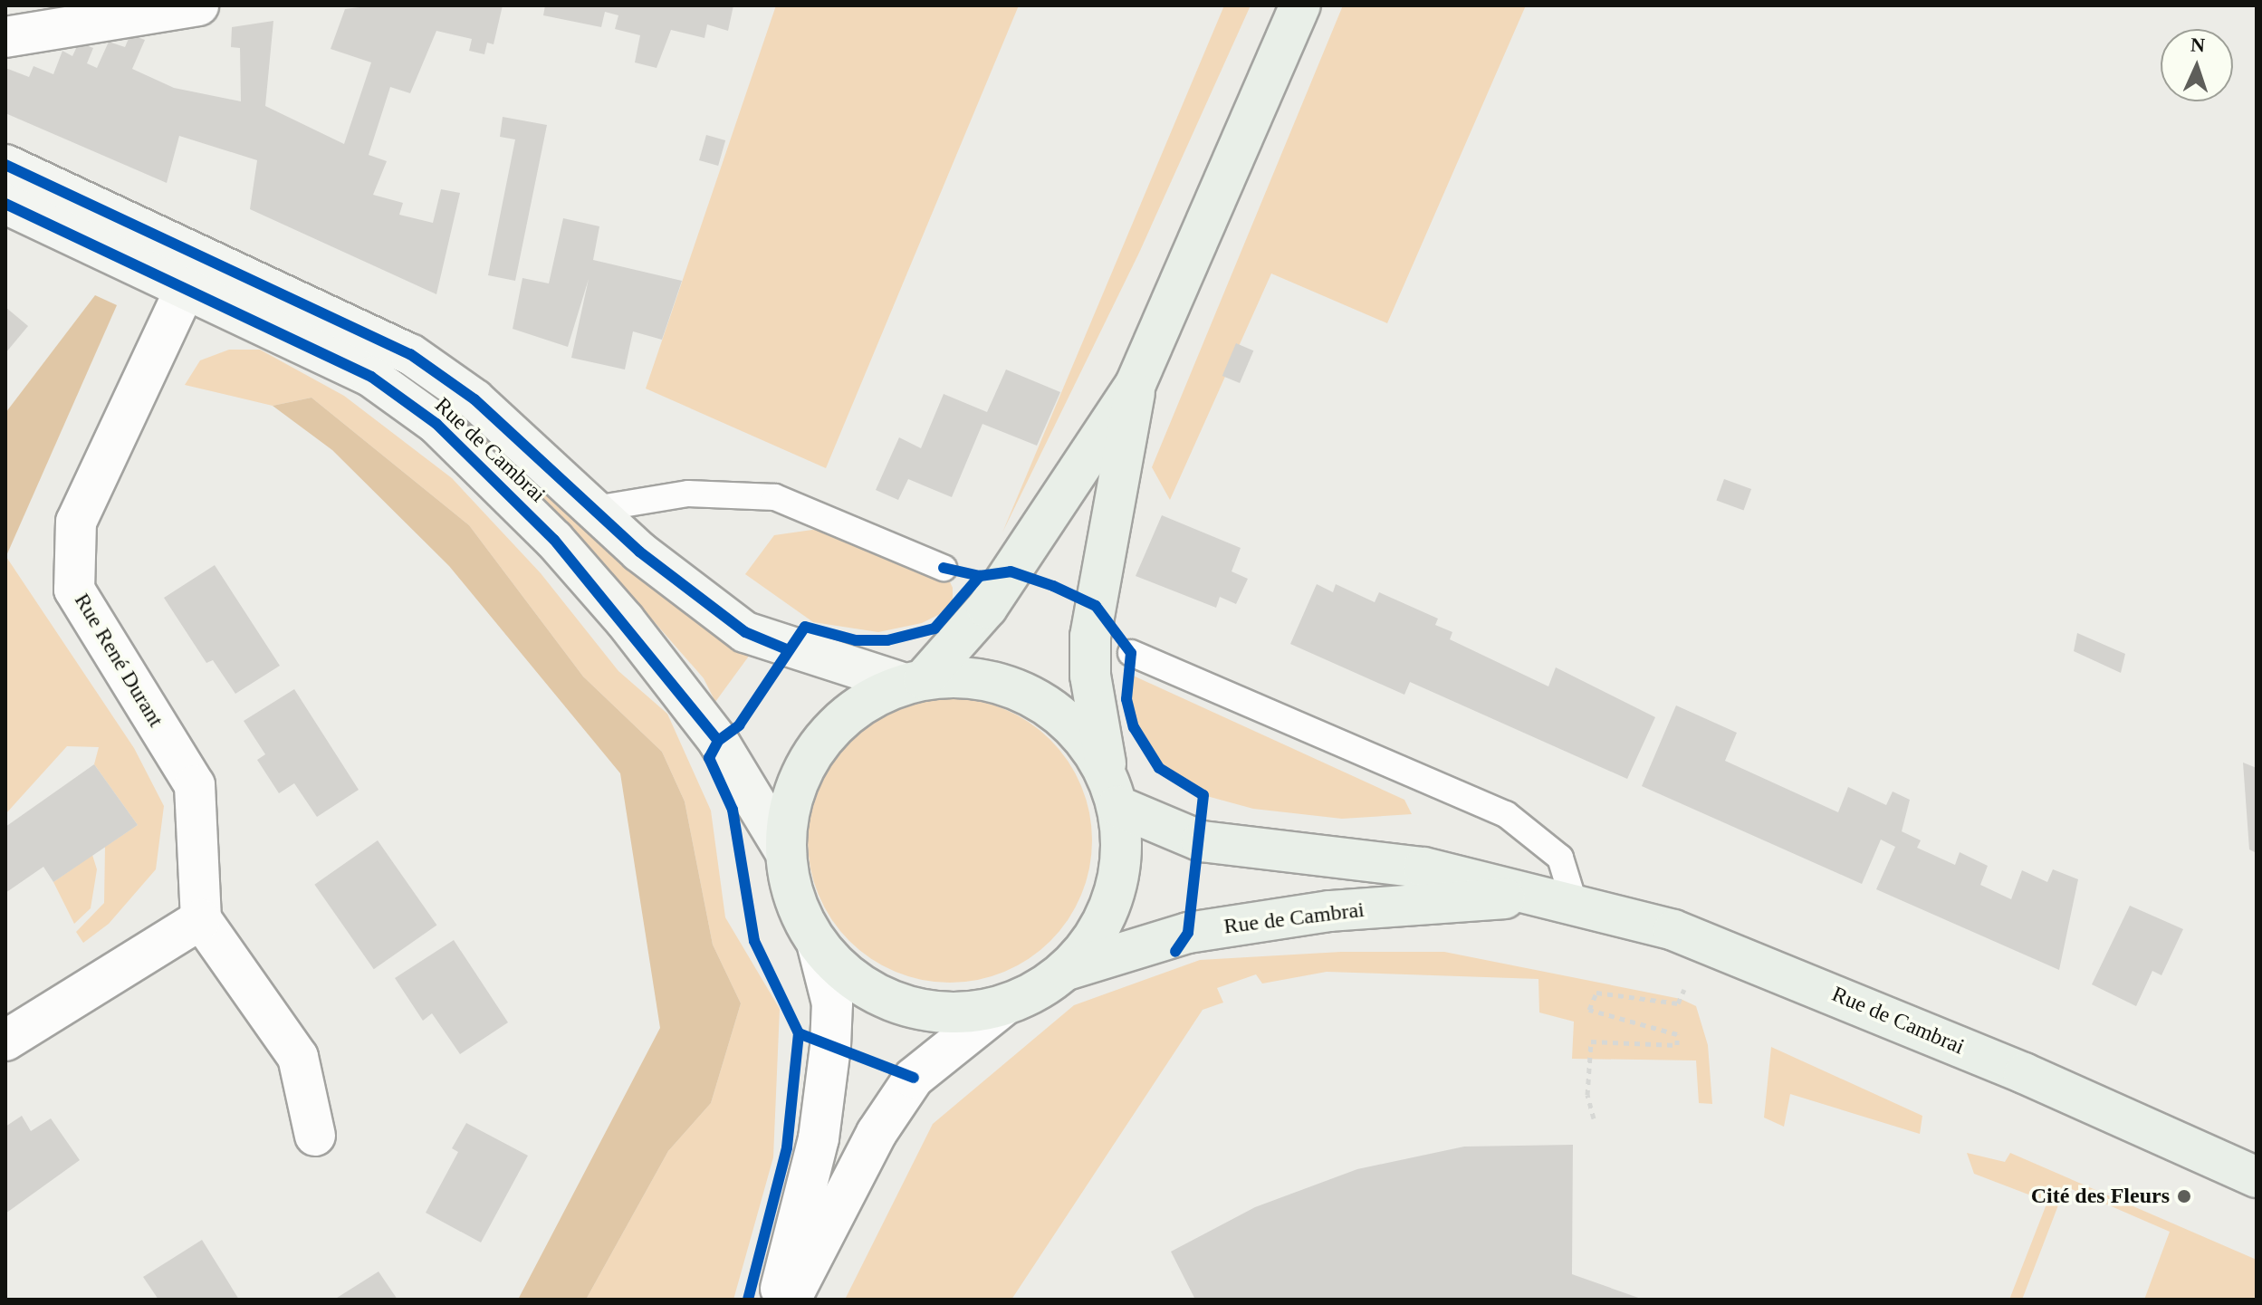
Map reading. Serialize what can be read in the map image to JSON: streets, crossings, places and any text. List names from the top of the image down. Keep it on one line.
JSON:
{"streets":{"main road":["Rue de Cambrai"],"street":["Rue René Durant"]},"crossings":[["Rue de Cambrai","Rue René Durant"]],"places":["Cité des Fleurs"],"north":"top"}
